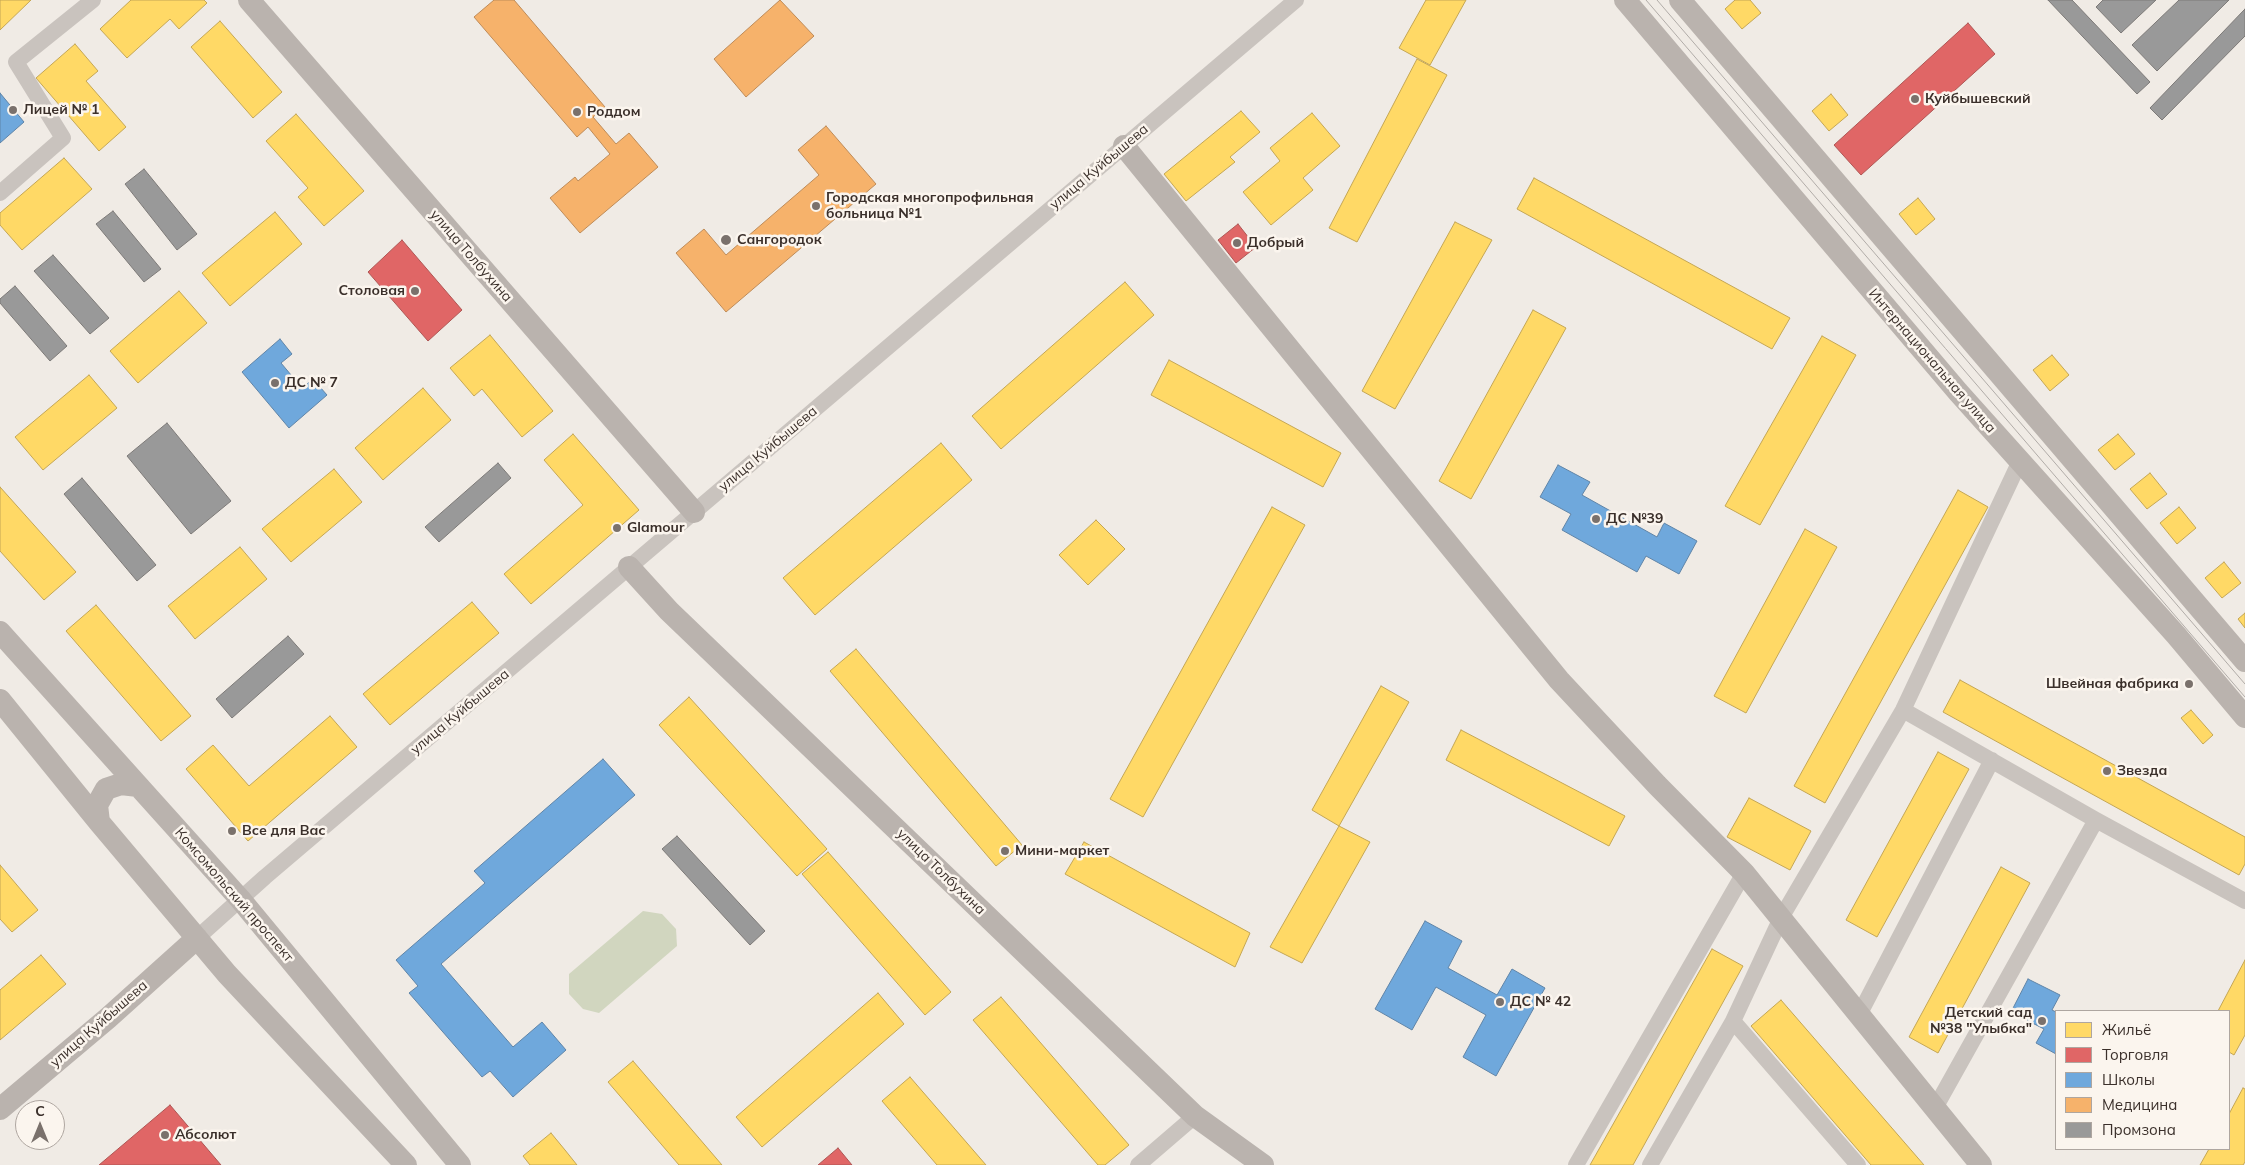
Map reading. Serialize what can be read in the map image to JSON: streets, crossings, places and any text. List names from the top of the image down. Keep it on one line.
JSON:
{"streets":{"street":["улица Куйбышева","улица Толбухина","Интернациональная улица","Комсомольский проспект"]},"crossings":[["улица Куйбышева","улица Толбухина"],["улица Куйбышева","Комсомольский проспект"]],"places":["Куйбышевский","Лицей № 1","Роддом","Городская многопрофильная больница №1","Сангородок","Добрый","Столовая","ДС № 7","ДС №39","Glamour","Швейная фабрика","Звезда","Все для Вас","Мини-маркет","ДС № 42","Детский сад №38 \"Улыбка\"","Абсолют"],"legend":["Жильё","Торговля","Школы","Медицина","Промзона"],"north":"top"}
